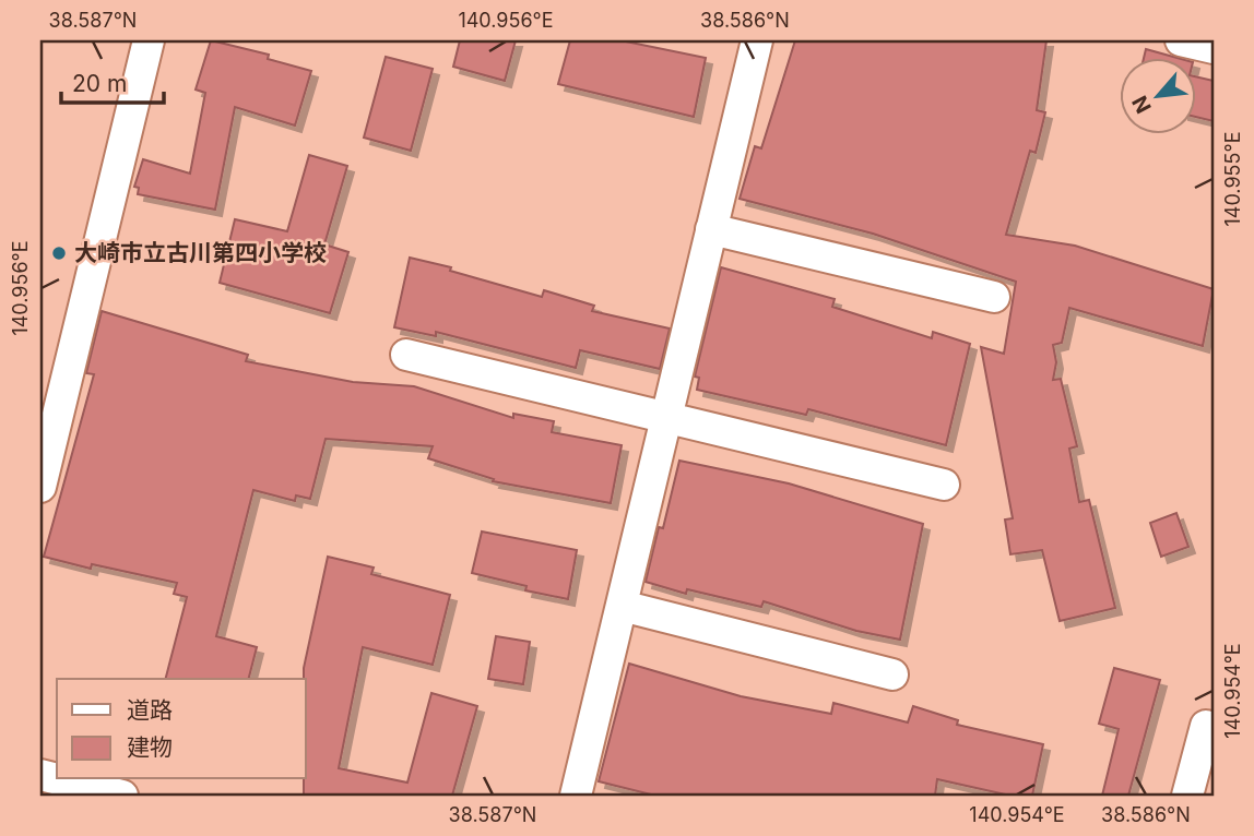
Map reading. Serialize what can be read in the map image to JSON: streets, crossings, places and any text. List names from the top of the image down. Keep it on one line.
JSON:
{"places":["大崎市立古川第四小学校"],"legend":["道路","建物"],"scale_bar":"20 m","north":"bottom left","coordinates":["38.587°N","140.956°E","38.586°N","140.955°E","140.954°E"]}
